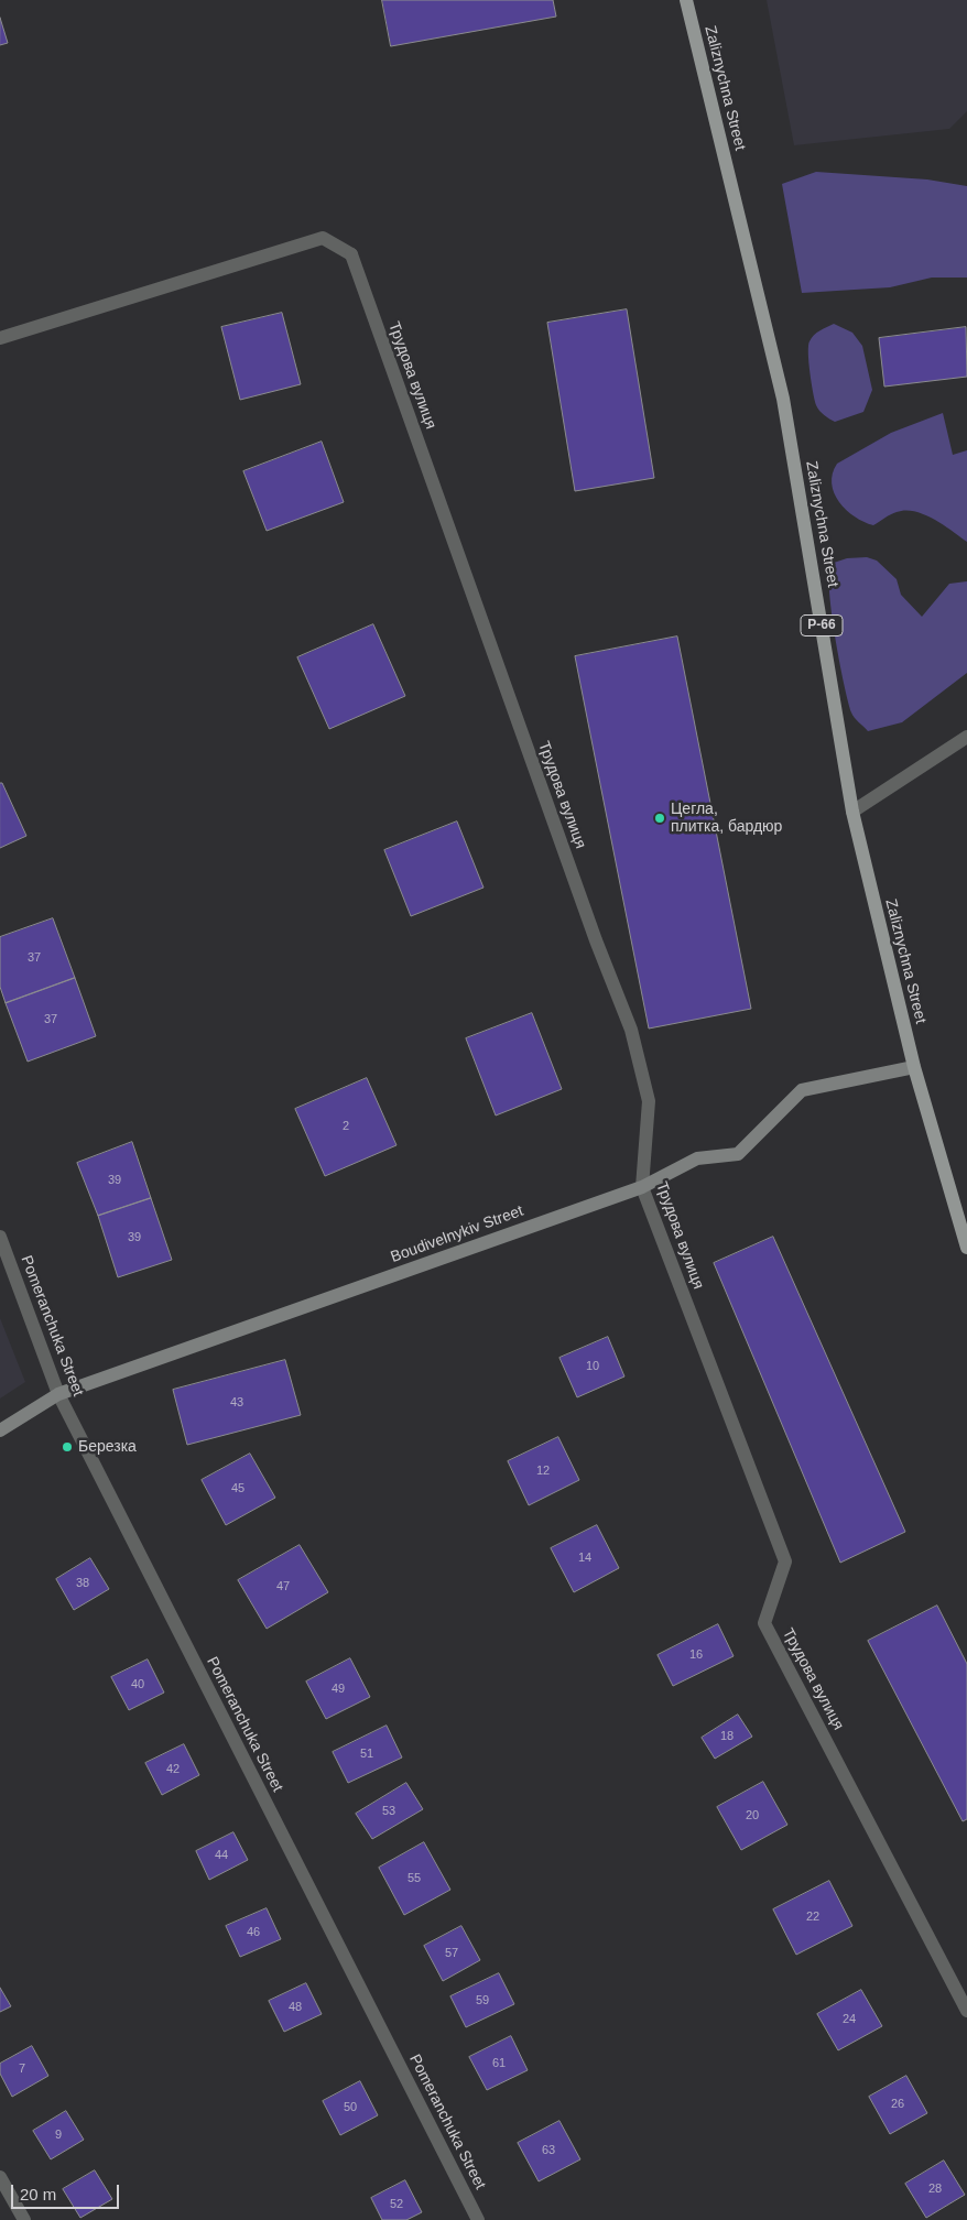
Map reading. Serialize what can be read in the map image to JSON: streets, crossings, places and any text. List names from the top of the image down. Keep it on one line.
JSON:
{"streets":{"main road":["Zaliznychna Street","Р-66"],"street":["Трудова вулиця","Boudivelnykiv Street","Pomeranchuka Street"]},"crossings":[["Zaliznychna Street","Boudivelnykiv Street"],["Трудова вулиця","Boudivelnykiv Street"],["Boudivelnykiv Street","Pomeranchuka Street"]],"places":["Цегла, плитка, бардюр","Березка"],"house_numbers":["37","37","2","39","39","10","43","12","45","14","38","47","16","40","49","18","51","42","53","20","44","55","22","46","57","59","48","24","61","7","26","50","9","63","28","52"],"scale_bar":"20 m"}
